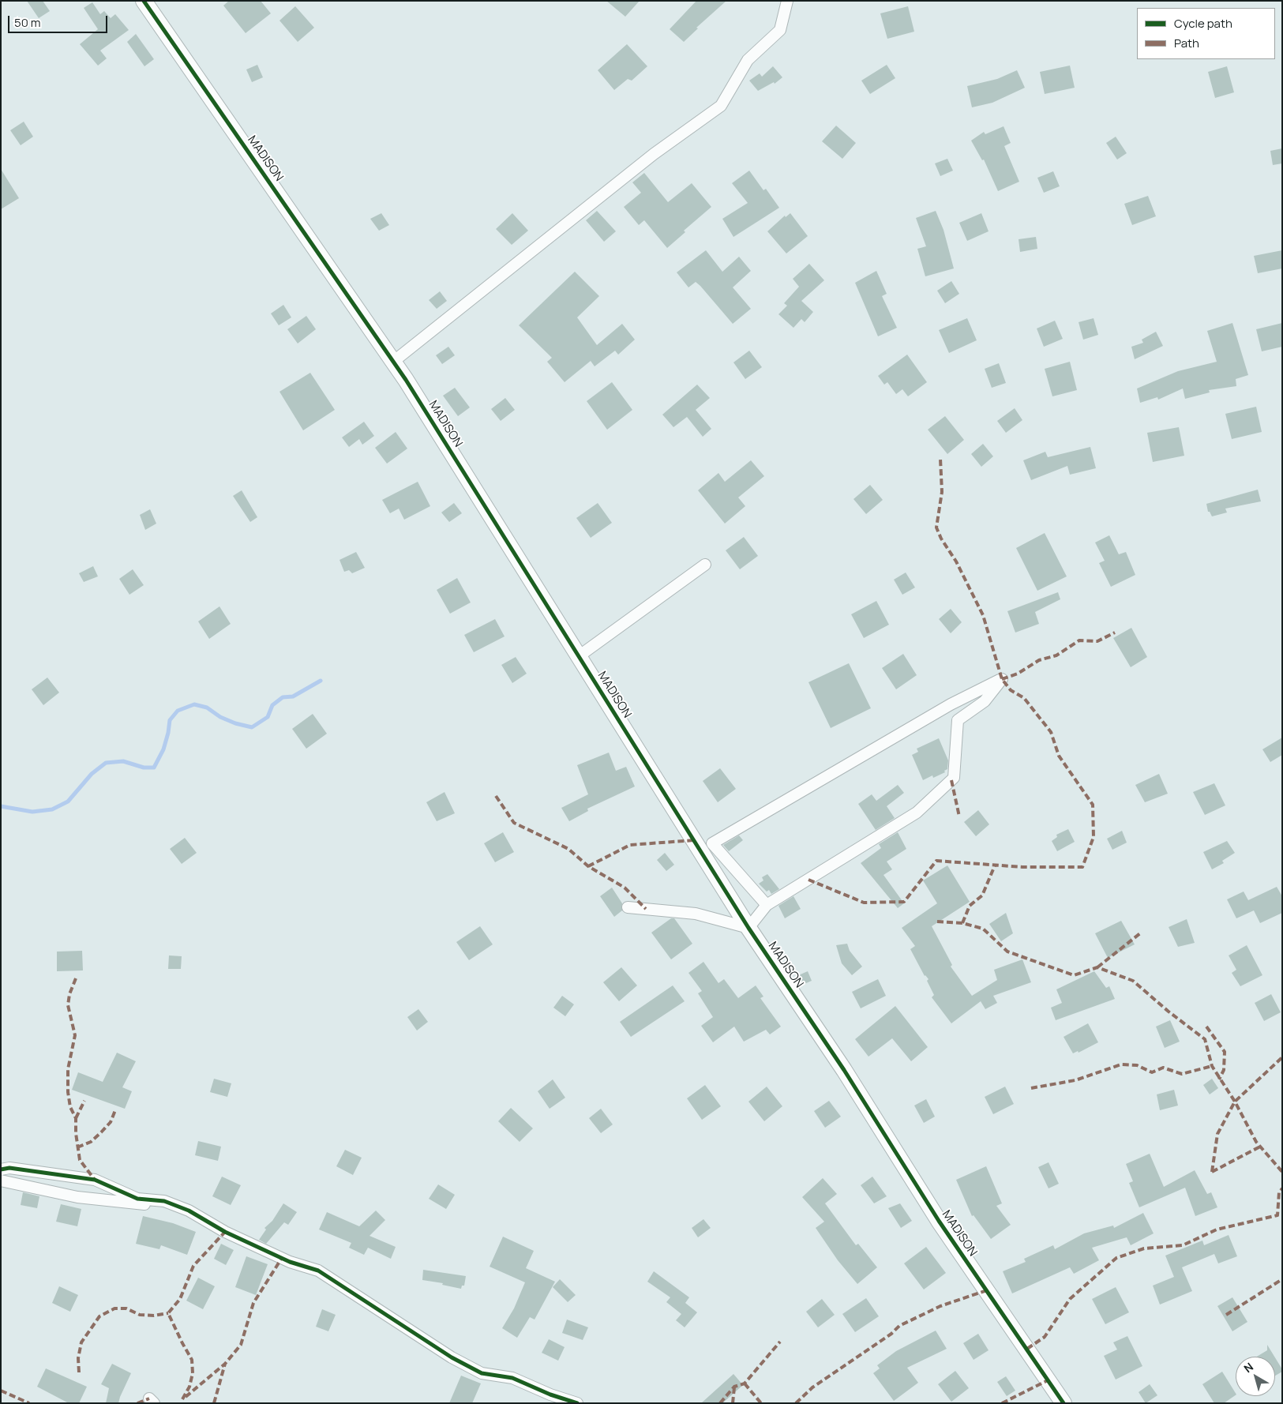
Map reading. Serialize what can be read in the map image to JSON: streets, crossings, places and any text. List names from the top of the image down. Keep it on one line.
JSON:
{"streets":{"street":["MADISON"]},"legend":["Cycle path","Path"],"scale_bar":"50 m","north":"top left"}
